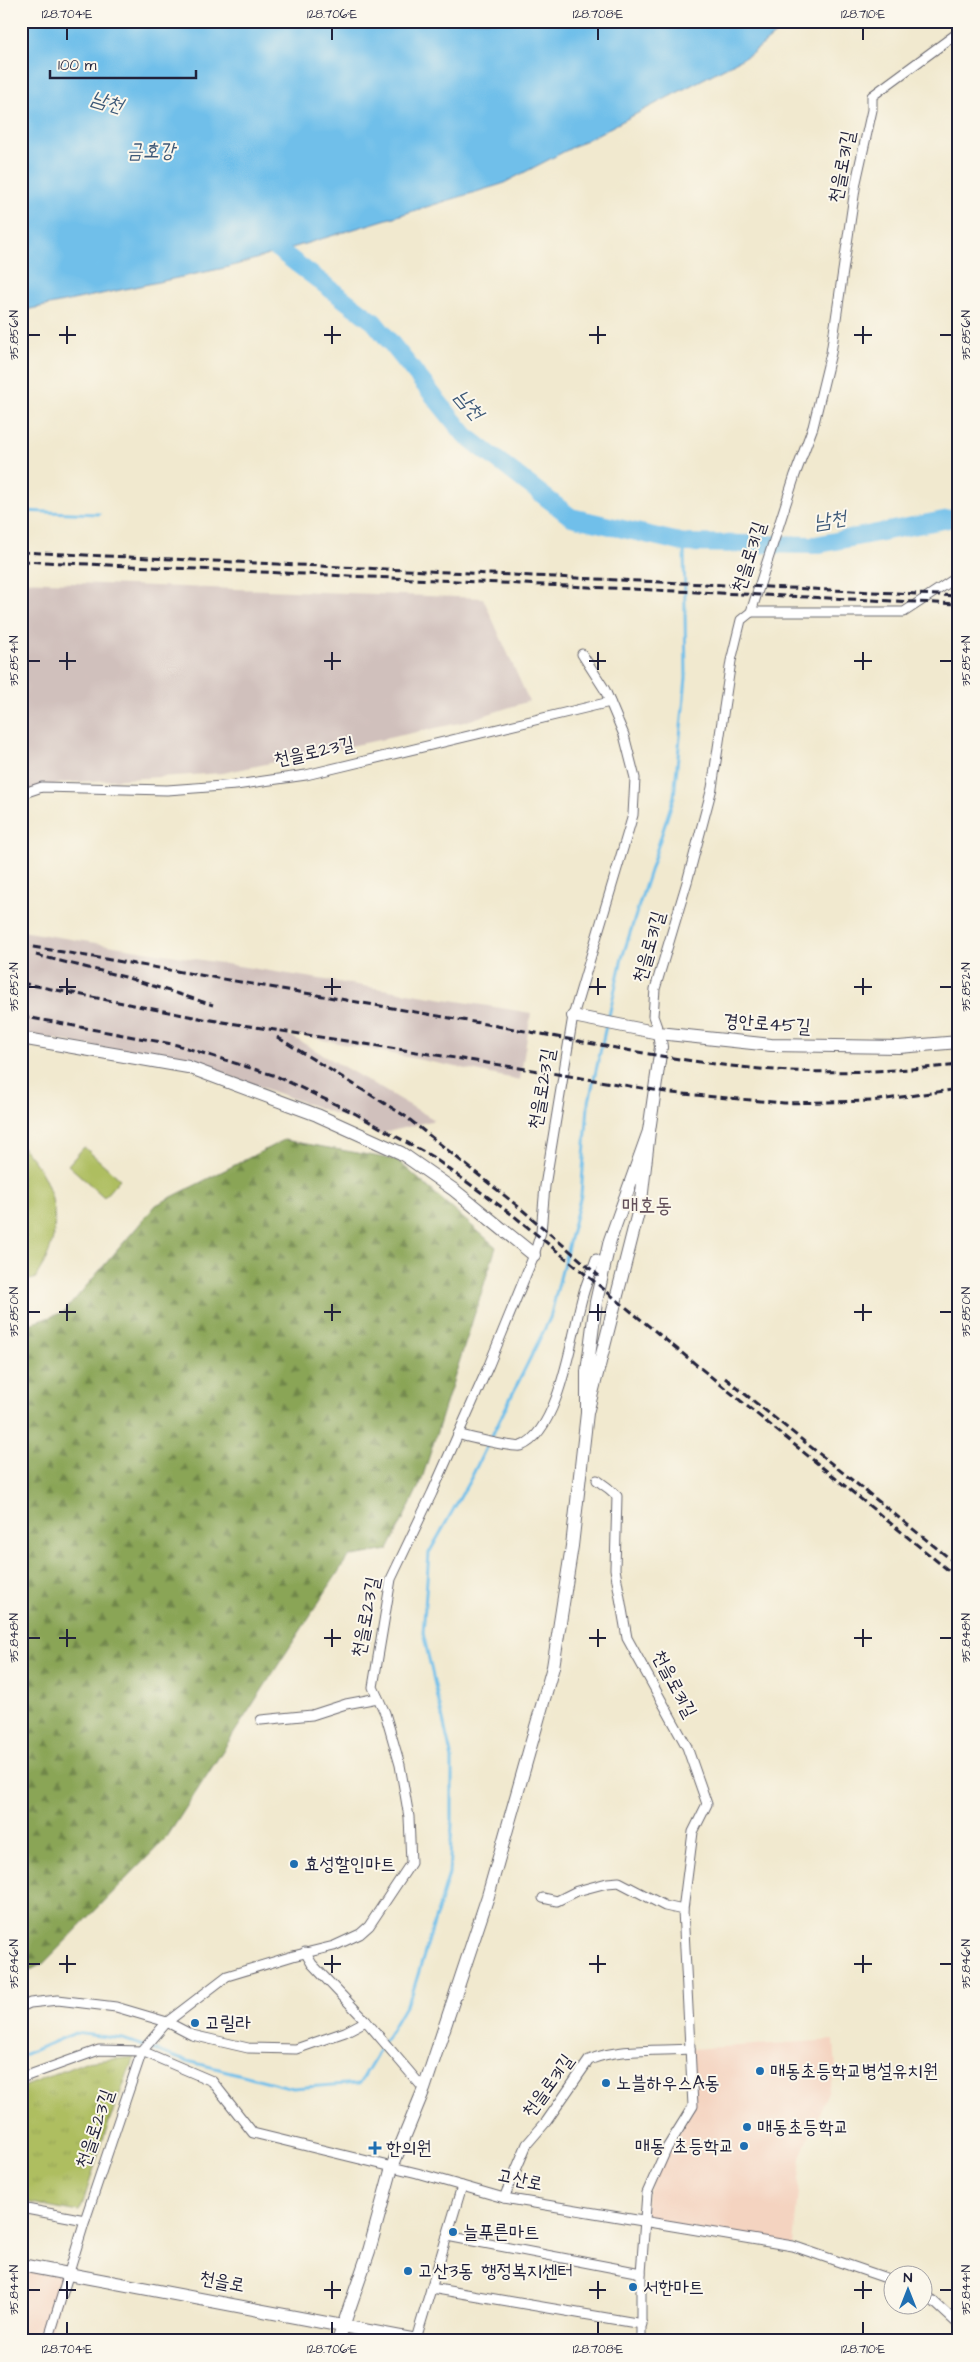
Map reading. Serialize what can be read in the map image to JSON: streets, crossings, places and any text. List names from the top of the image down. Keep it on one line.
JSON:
{"streets":{"street":["천을로31길","천을로23길","경안로45길","고산로","천을로"]},"crossings":[["천을로31길","경안로45길"],["천을로31길","고산로"],["천을로23길","경안로45길"],["천을로23길","고산로"],["천을로23길","천을로"],["고산로","천을로"]],"districts":["매호동"],"water":["남천","금호강"],"places":{"other":["효성할인마트","고릴라","매동초등학교병설유치원","노블하우스A동","매동초등학교","매동 초등학교","늘푸른마트","고산3동 행정복지센터","서한마트"],"health":["한의원"]},"scale_bar":"100 m","north":"top","coordinates":["128.704°E","128.706°E","128.708°E","128.710°E","35.856°N","35.854°N","35.852°N","35.850°N","35.848°N","35.846°N","35.844°N"]}
